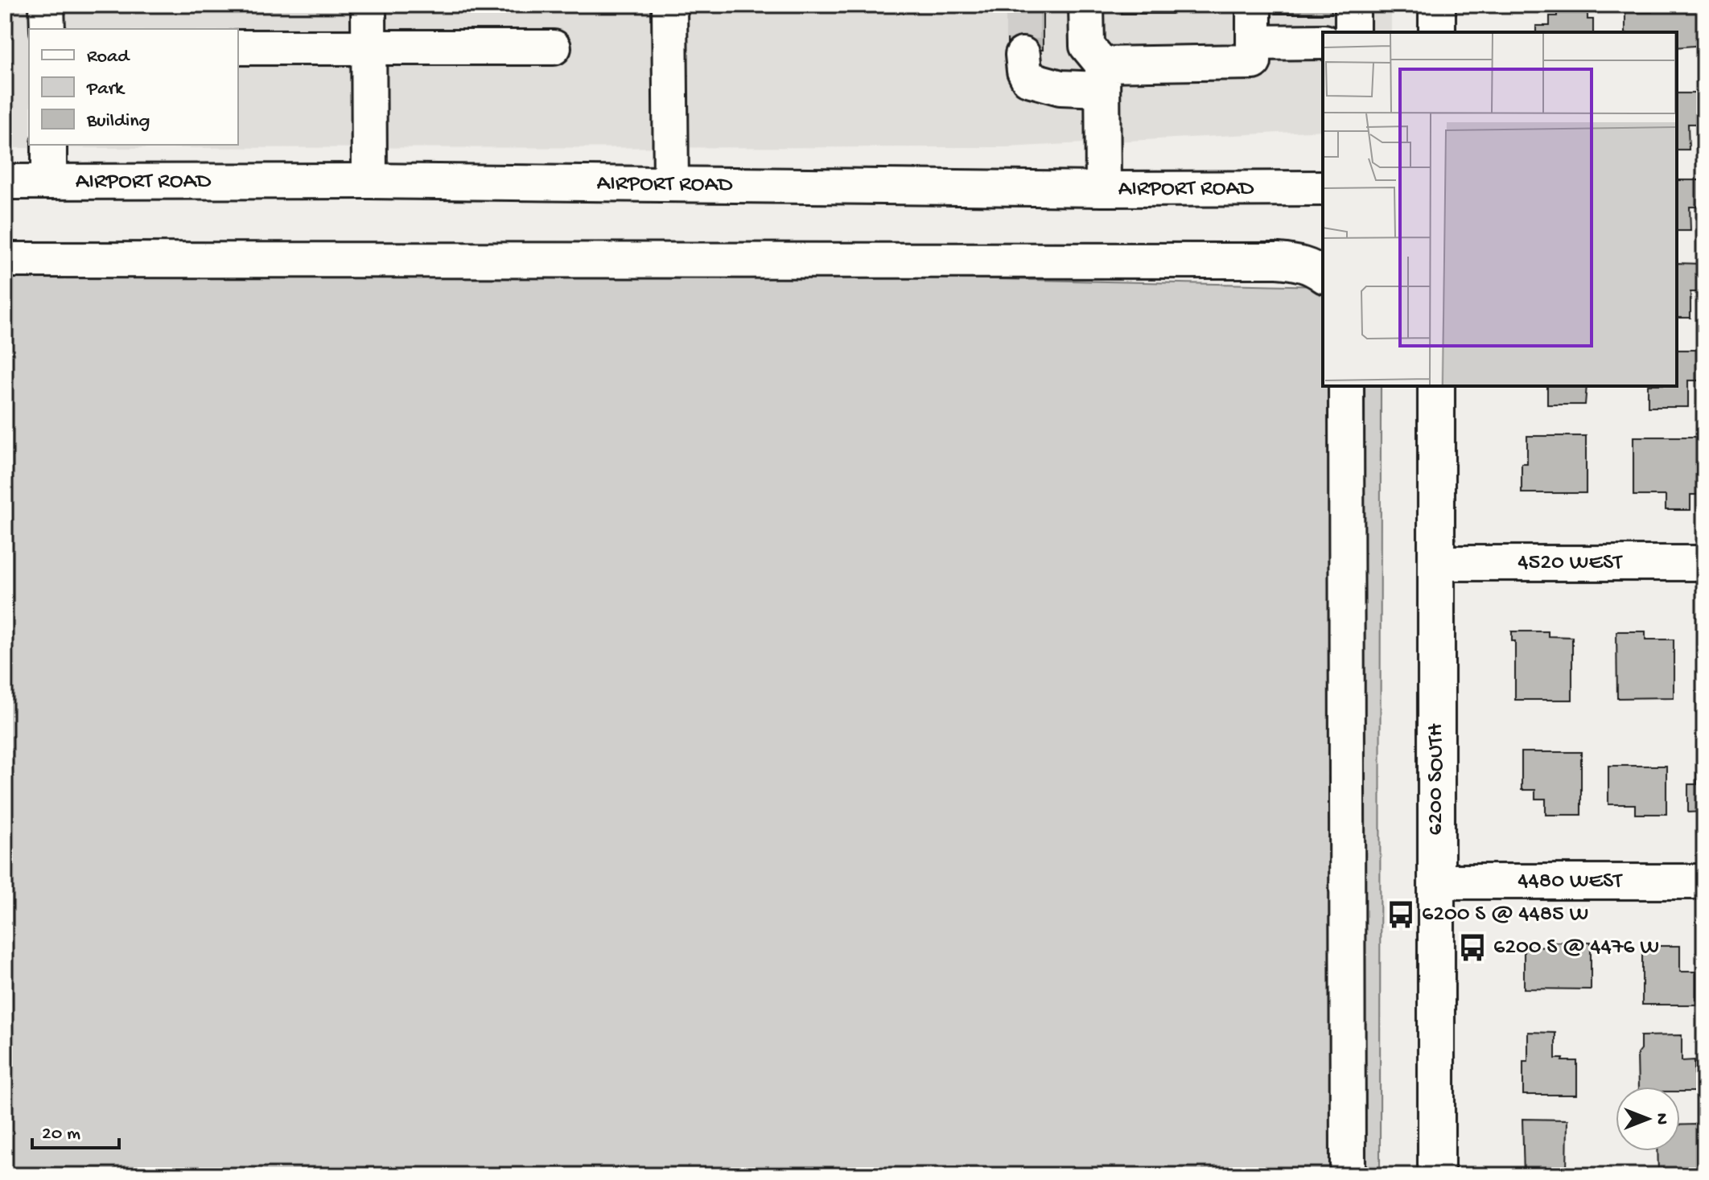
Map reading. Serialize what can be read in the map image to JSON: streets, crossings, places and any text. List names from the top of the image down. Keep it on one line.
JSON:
{"streets":{"main road":["6200 SOUTH"],"street":["AIRPORT ROAD","4520 WEST","4480 WEST"]},"crossings":[["4520 WEST","6200 SOUTH"],["6200 SOUTH","4480 WEST"]],"places":{"bus stop":["6200 S @ 4485 W","6200 S @ 4476 W"]},"legend":["Road","Park","Building"],"scale_bar":"20 m","north":"right"}
